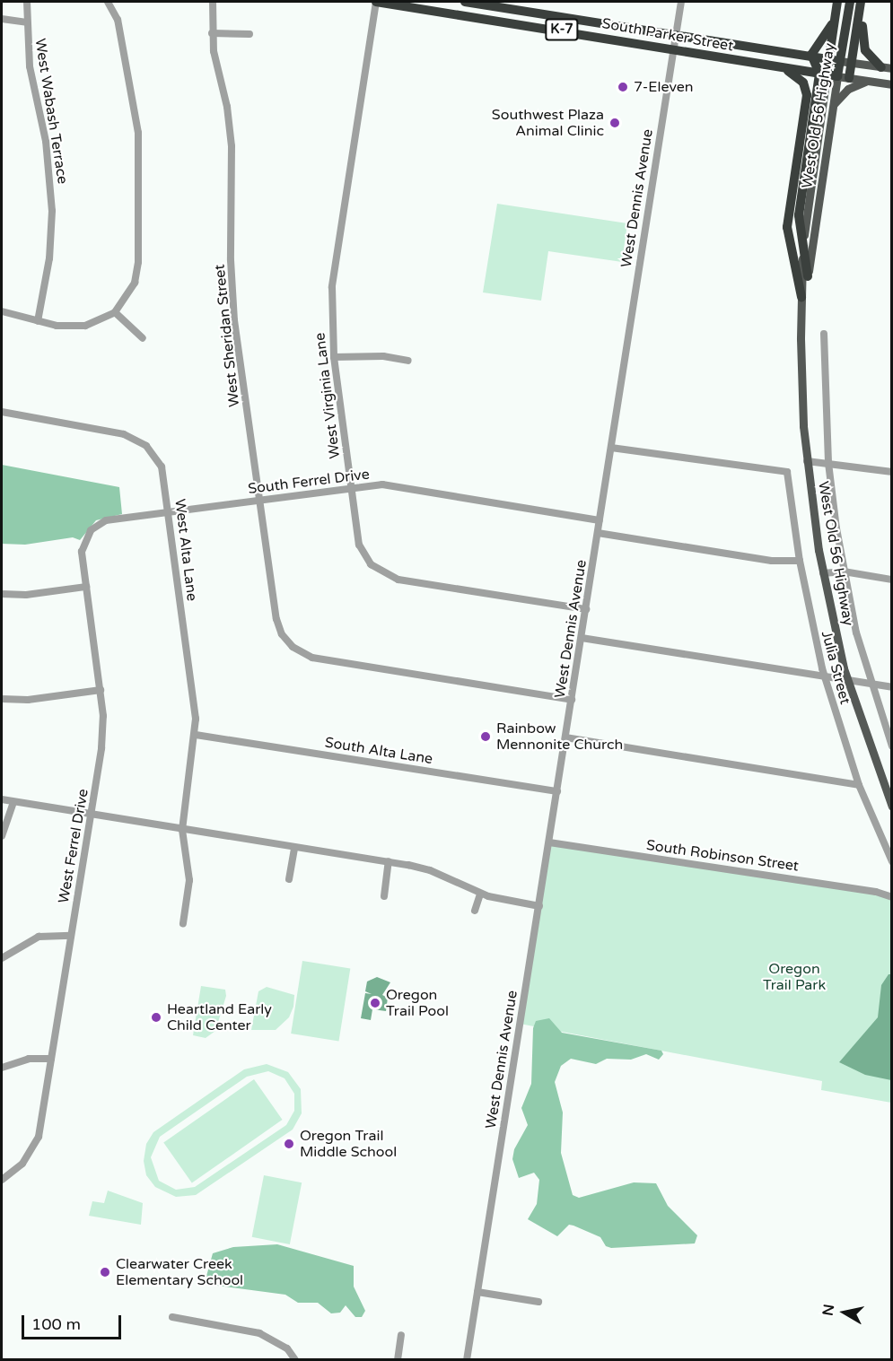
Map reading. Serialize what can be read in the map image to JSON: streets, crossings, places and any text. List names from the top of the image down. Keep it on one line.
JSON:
{"streets":{"highway":["K-7","South Parker Street","West Old 56 Highway"],"street":["West Wabash Terrace","West Dennis Avenue","West Sheridan Street","West Virginia Lane","South Ferrel Drive","West Alta Lane","Julia Street","South Alta Lane","West Ferrel Drive","South Robinson Street"]},"crossings":[["K-7","South Parker Street"],["K-7","West Old 56 Highway"],["South Parker Street","West Old 56 Highway"],["South Parker Street","West Dennis Avenue"],["South Parker Street","West Virginia Lane"],["West Dennis Avenue","West Sheridan Street"],["West Dennis Avenue","West Virginia Lane"],["West Dennis Avenue","South Ferrel Drive"],["West Dennis Avenue","Julia Street"],["West Dennis Avenue","South Alta Lane"],["West Dennis Avenue","South Robinson Street"],["West Sheridan Street","South Ferrel Drive"],["West Virginia Lane","South Ferrel Drive"],["South Ferrel Drive","West Alta Lane"],["South Ferrel Drive","West Ferrel Drive"],["West Alta Lane","South Alta Lane"]],"parks":["Oregon Trail Park"],"places":["7-Eleven","Southwest Plaza Animal Clinic","Rainbow Mennonite Church","Oregon Trail Pool","Heartland Early Child Center","Oregon Trail Middle School","Clearwater Creek Elementary School"],"scale_bar":"100 m","north":"left"}
